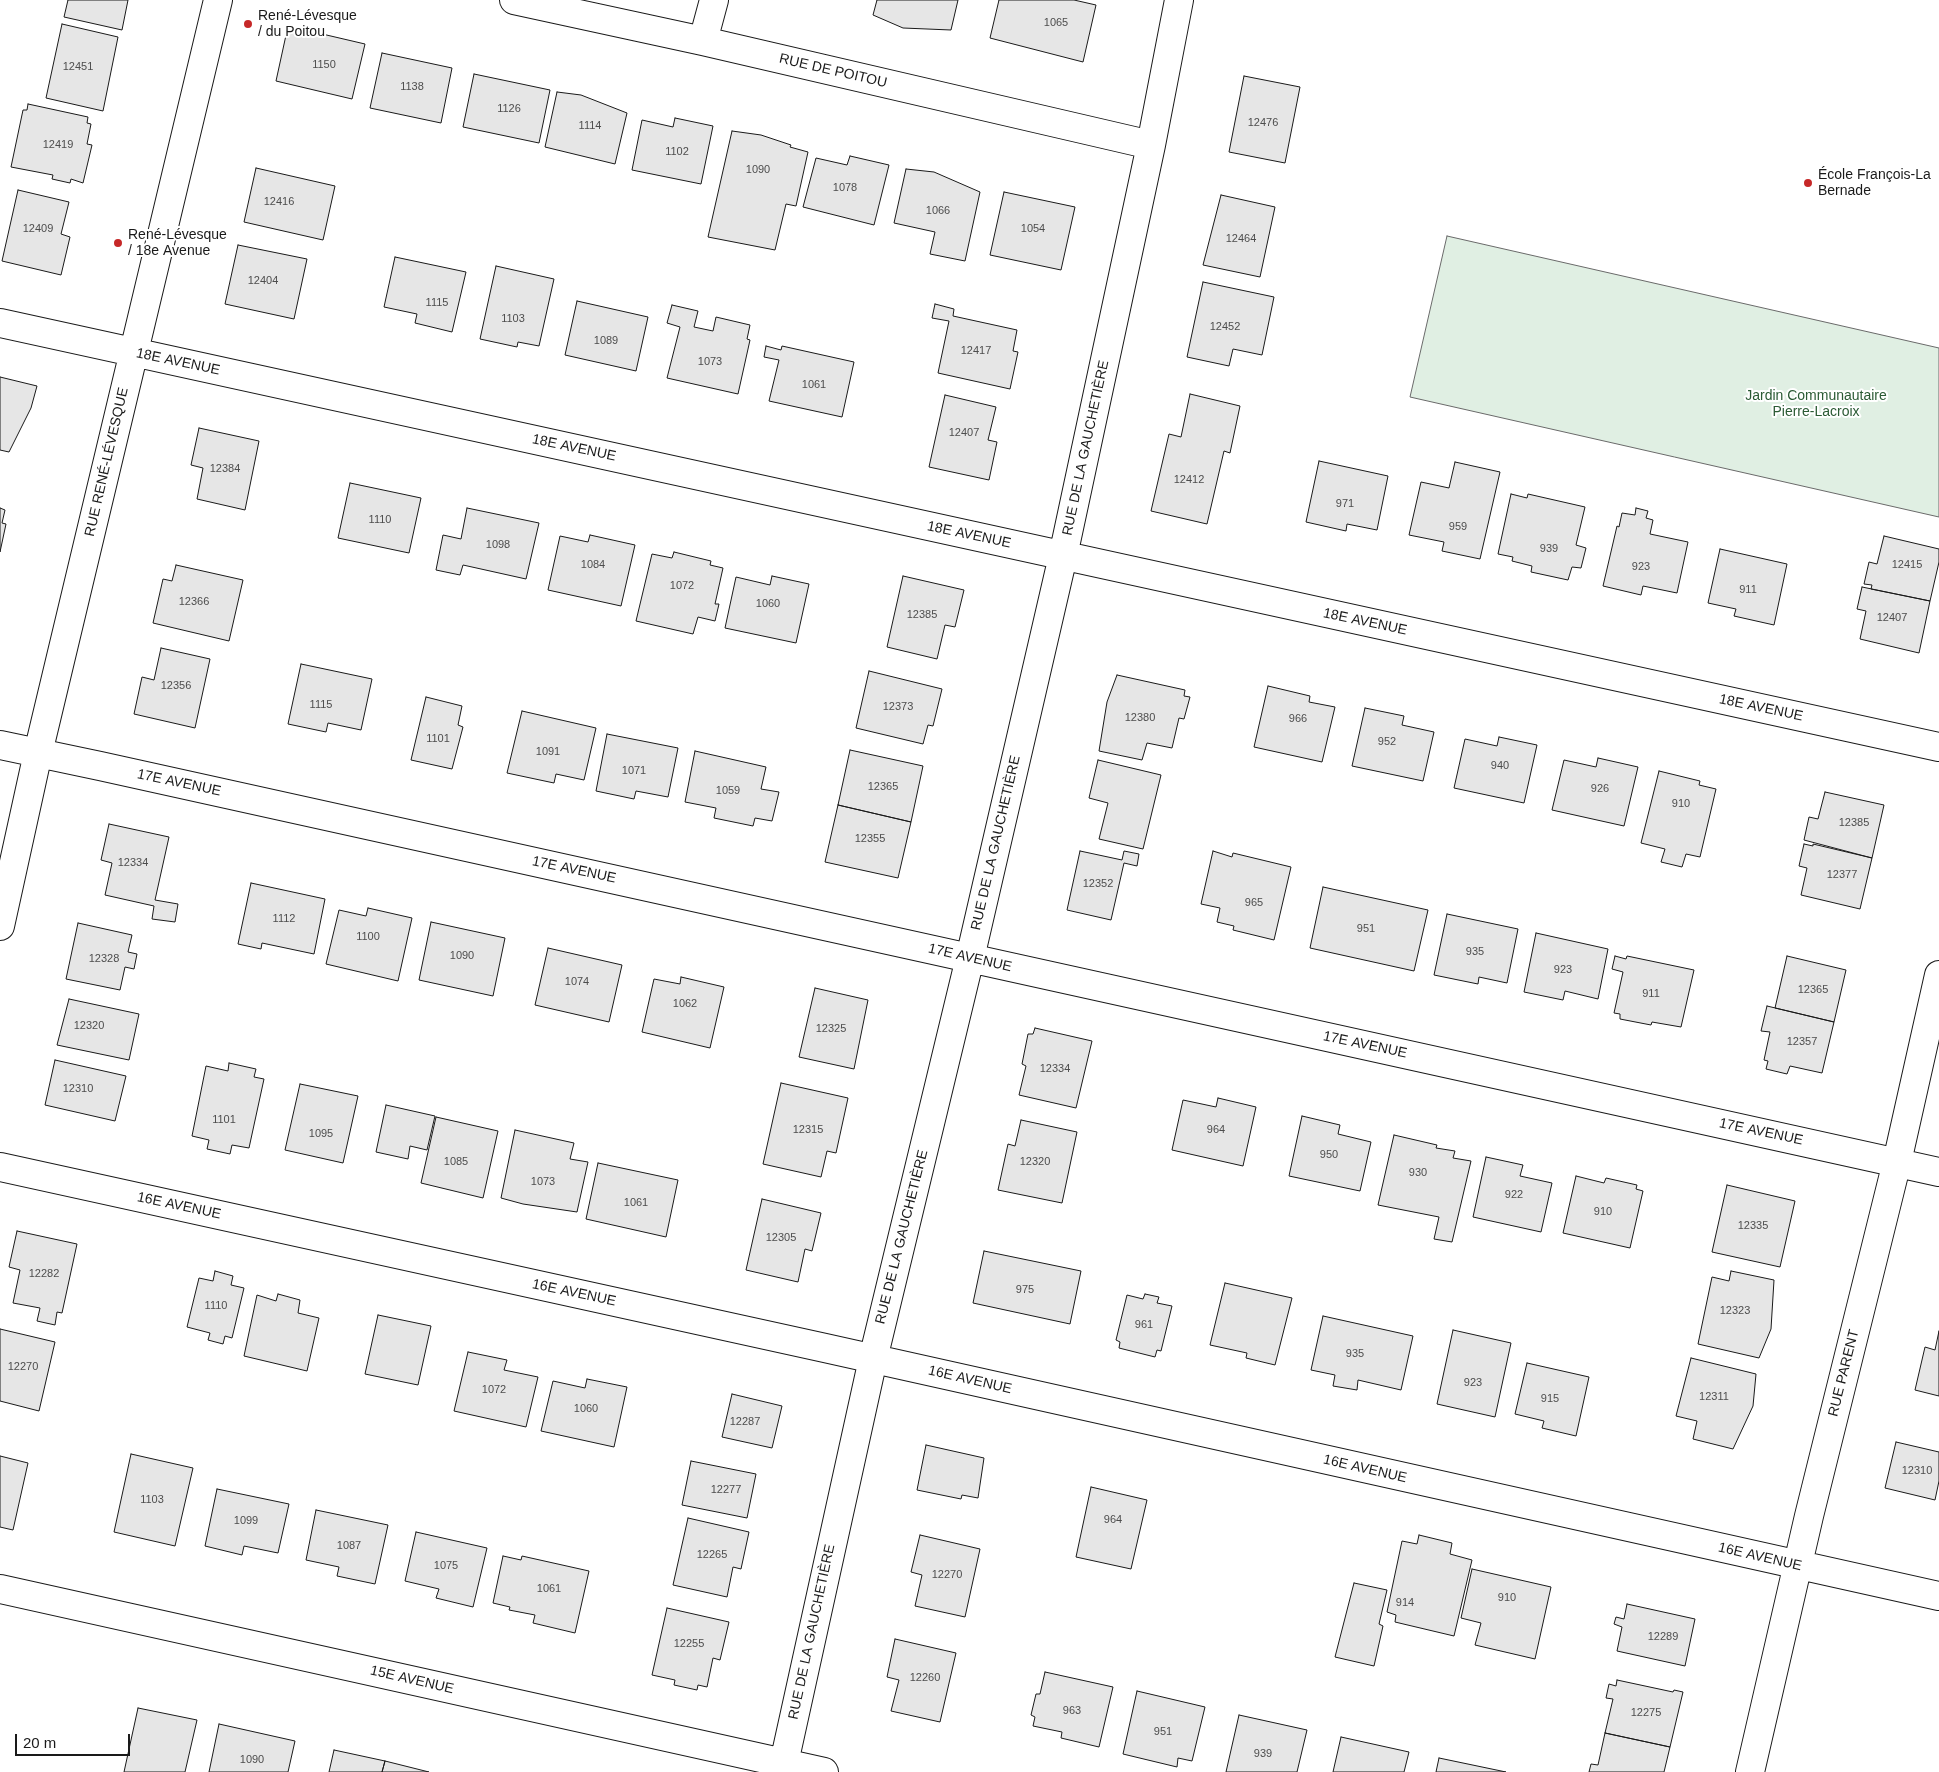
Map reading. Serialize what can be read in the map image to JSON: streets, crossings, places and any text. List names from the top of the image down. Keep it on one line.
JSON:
{"streets":{"street":["RUE DE POITOU","18E AVENUE","RUE DE LA GAUCHETIÈRE","RUE RENÉ-LÉVESQUE","17E AVENUE","16E AVENUE","RUE PARENT","15E AVENUE"]},"crossings":[["RUE DE POITOU","RUE DE LA GAUCHETIÈRE"],["18E AVENUE","RUE DE LA GAUCHETIÈRE"],["18E AVENUE","RUE RENÉ-LÉVESQUE"],["RUE DE LA GAUCHETIÈRE","17E AVENUE"],["RUE DE LA GAUCHETIÈRE","16E AVENUE"],["RUE DE LA GAUCHETIÈRE","15E AVENUE"],["RUE RENÉ-LÉVESQUE","17E AVENUE"],["17E AVENUE","RUE PARENT"],["16E AVENUE","RUE PARENT"]],"parks":["Jardin Communautaire Pierre-Lacroix"],"places":["René-Lévesque / du Poitou","École François-La Bernade","René-Lévesque / 18e Avenue"],"house_numbers":["1065","1150","12451","1138","1126","12476","1114","12419","1102","1090","1078","12416","1066","12409","1054","12464","12404","1115","1103","12452","1089","12417","1073","1061","12407","12384","12412","971","1110","959","1098","939","1084","12415","923","1072","911","12366","1060","12385","12407","12356","1115","12373","12380","966","1101","952","1091","940","1071","12365","926","1059","910","12385","12355","12334","12377","12352","965","1112","951","1100","935","1090","12328","923","1074","12365","911","1062","12320","12325","12357","12334","12310","1101","12315","964","1095","950","1085","12320","930","1073","922","1061","910","12335","12305","12282","975","1110","12323","961","935","12270","923","1072","12311","915","1060","12287","12310","12277","1103","964","1099","1087","12265","1075","12270","1061","910","914","12289","12255","12260","963","12275","951","939","1090"],"scale_bar":"20 m"}
